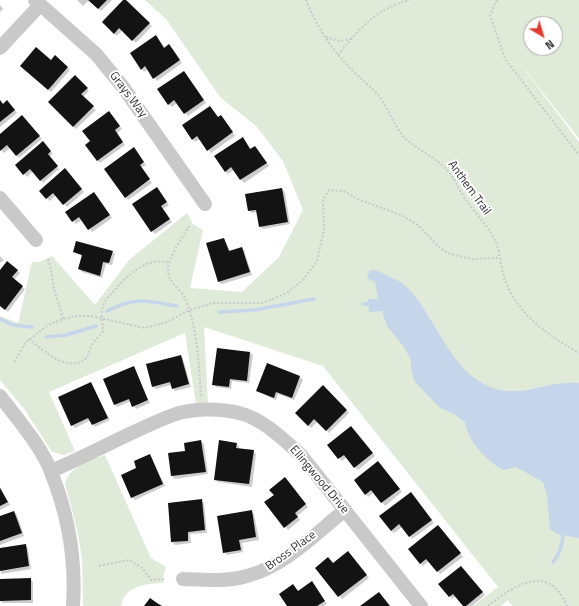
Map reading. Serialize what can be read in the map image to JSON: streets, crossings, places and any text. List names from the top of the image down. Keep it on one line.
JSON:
{"streets":{"street":["Grays Way","Ellingwood Drive","Bross Place"],"path":["Anthem Trail"]},"crossings":[["Ellingwood Drive","Bross Place"]],"north":"bottom right"}
